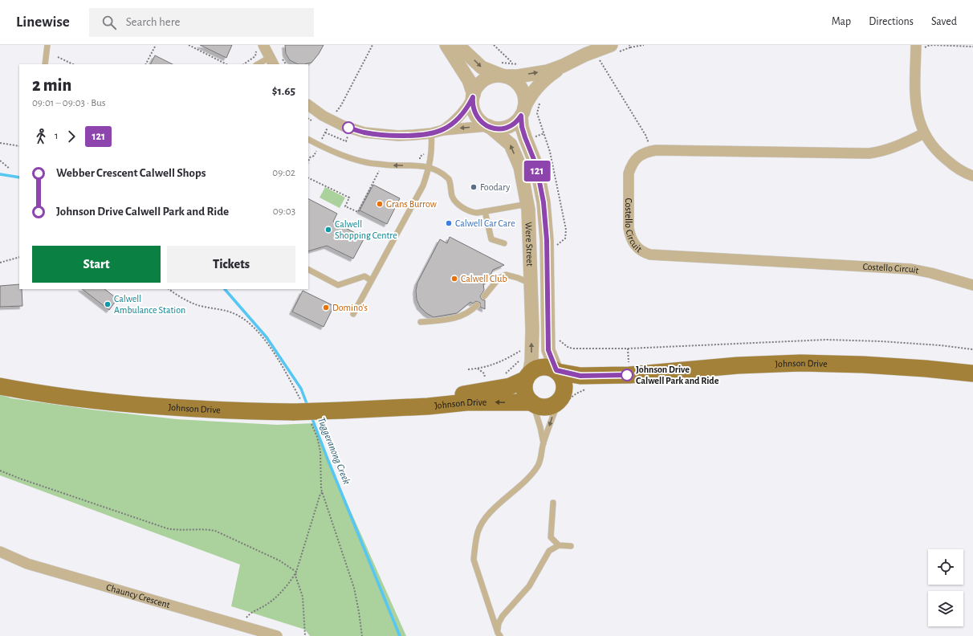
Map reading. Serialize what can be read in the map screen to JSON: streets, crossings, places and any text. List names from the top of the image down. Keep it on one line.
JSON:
{"streets":{"main road":["Johnson Drive"],"street":["Costello Circuit","Were Street","Chauncy Crescent"]},"crossings":[["Were Street","Johnson Drive"]],"water":["Tuggeranong Creek"],"places":["Foodary","Grans Burrow","Calwell Car Care","Calwell Shopping Centre","Calwell Club","Calwell Ambulance Station","Domino's","Johnson Drive Calwell Park and Ride"],"lines":["bus line 121"],"page":{"header":"Linewise","search":"Search here","nav":["Map","Directions","Saved"],"on_map":"121","heading":["2 min","09:01 – 09:03 · Bus","$1.65"],"legs":["1","121"],"list":[{"name":"Webber Crescent Calwell Shops","value":"09:02"},{"name":"Johnson Drive Calwell Park and Ride","value":"09:03"}],"buttons":["Start","Tickets"]}}
